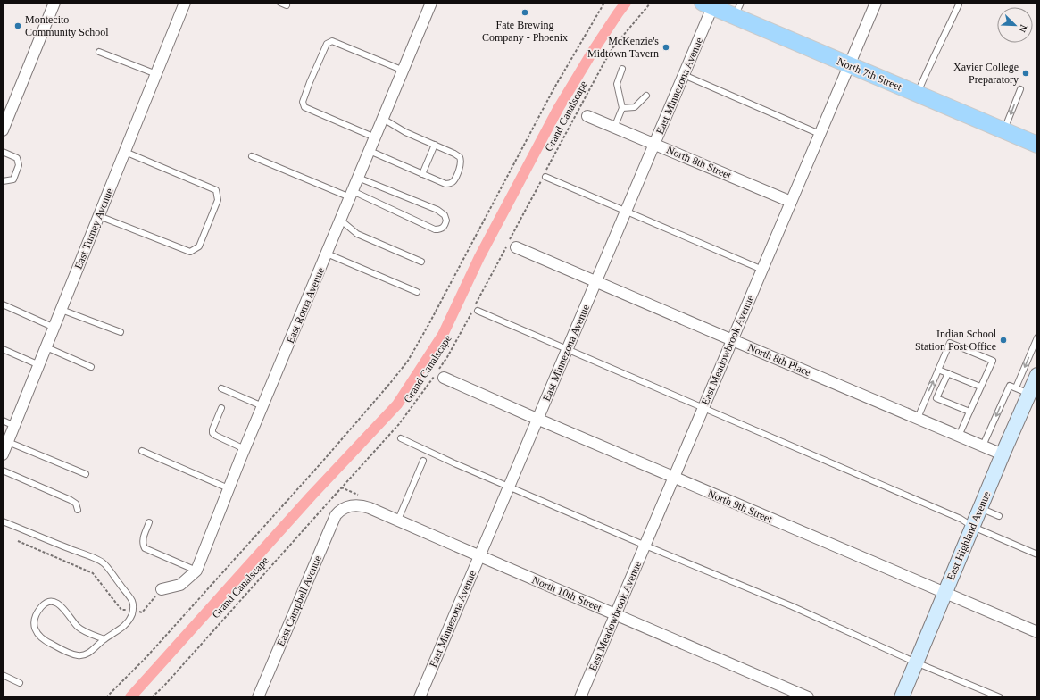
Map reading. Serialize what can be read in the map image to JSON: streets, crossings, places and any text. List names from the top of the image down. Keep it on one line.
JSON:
{"streets":{"main road":["North 7th Street"],"street":["East Minnezona Avenue","North 8th Street","East Turney Avenue","East Roma Avenue","East Meadowbrook Avenue","North 8th Place","North 9th Street","East Highland Avenue","North 10th Street","East Campbell Avenue"],"path":["Grand Canalscape"]},"crossings":[["North 7th Street","East Minnezona Avenue"],["North 7th Street","East Meadowbrook Avenue"],["East Minnezona Avenue","North 8th Street"],["East Minnezona Avenue","North 8th Place"],["East Minnezona Avenue","North 9th Street"],["East Minnezona Avenue","North 10th Street"],["Grand Canalscape","North 8th Place"],["Grand Canalscape","North 9th Street"],["North 8th Street","East Meadowbrook Avenue"],["East Meadowbrook Avenue","North 8th Place"],["East Meadowbrook Avenue","North 9th Street"],["East Meadowbrook Avenue","North 10th Street"],["North 8th Place","East Highland Avenue"],["North 9th Street","East Highland Avenue"],["North 10th Street","East Campbell Avenue"]],"places":["Fate Brewing Company - Phoenix","Montecito Community School","McKenzie's Midtown Tavern","Xavier College Preparatory","Indian School Station Post Office"],"north":"bottom right"}
